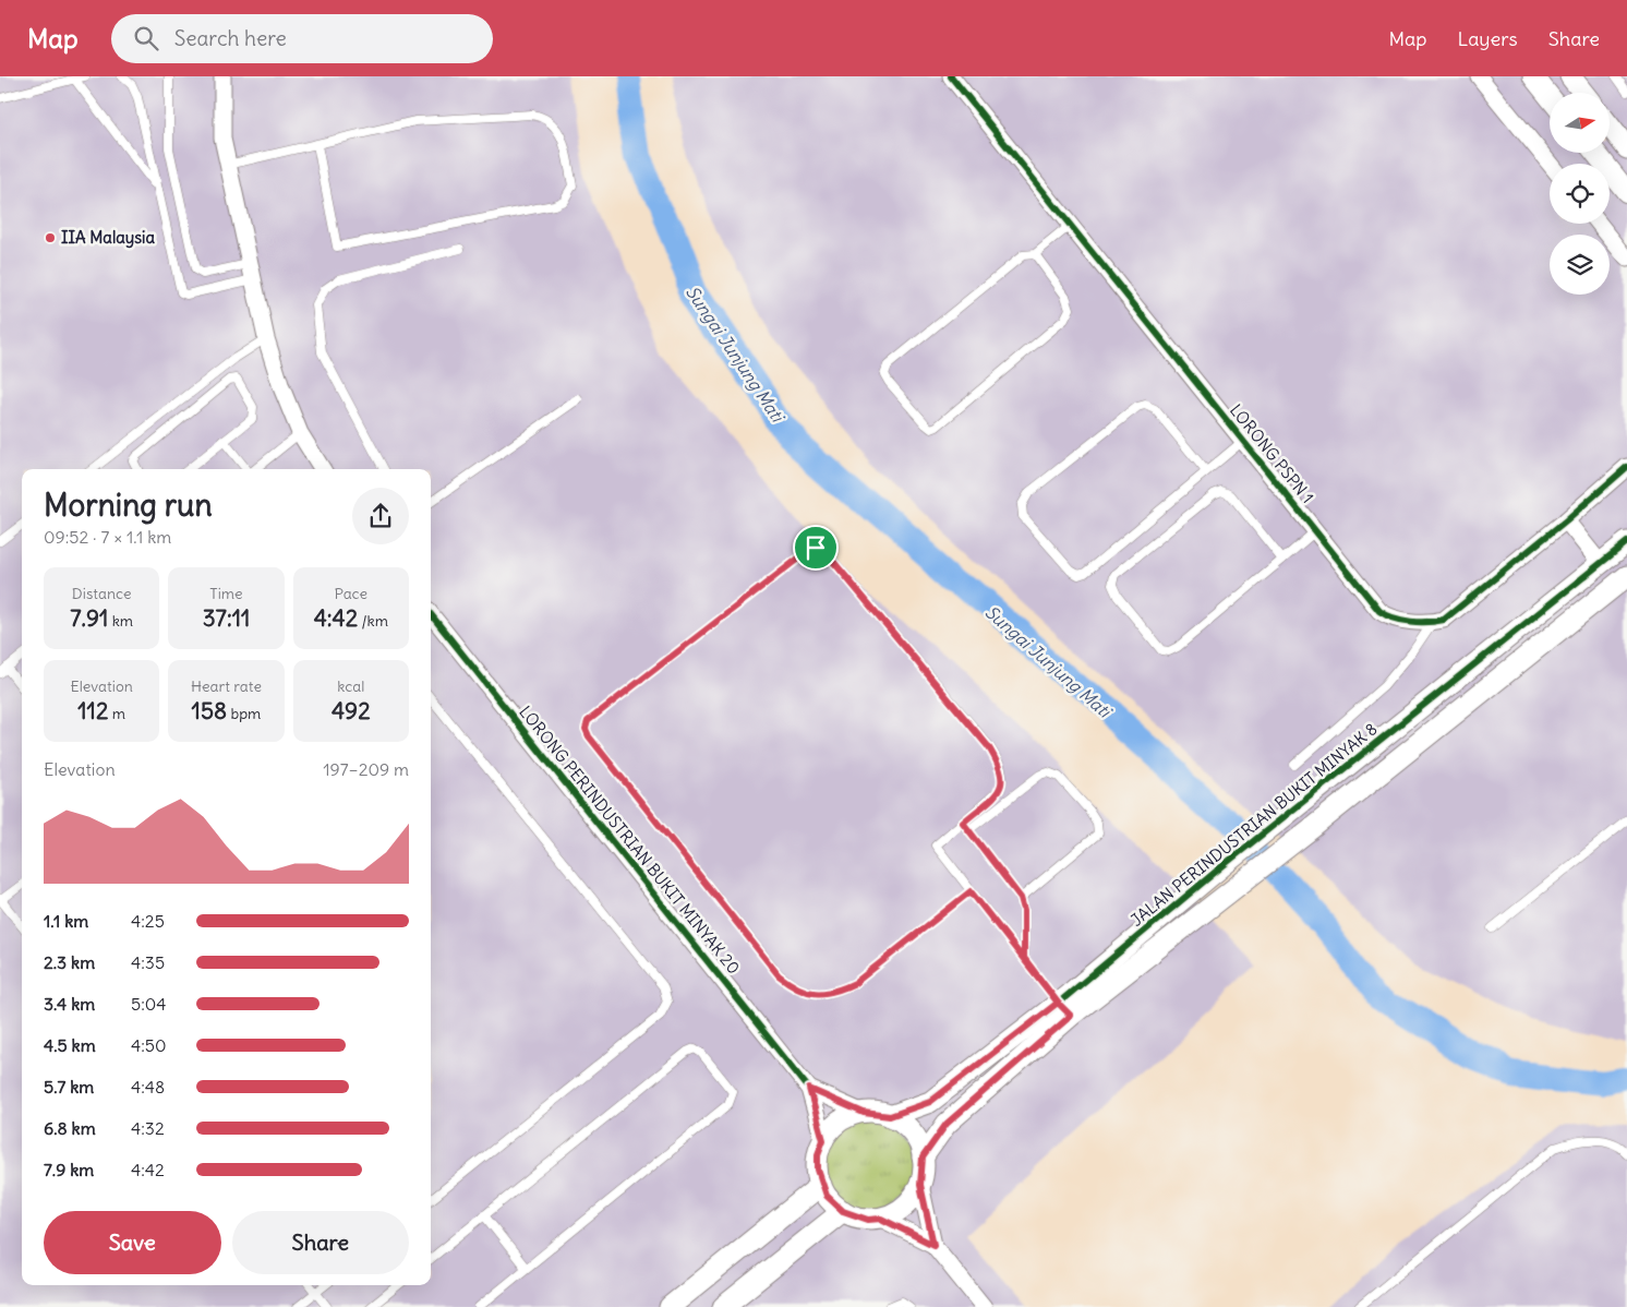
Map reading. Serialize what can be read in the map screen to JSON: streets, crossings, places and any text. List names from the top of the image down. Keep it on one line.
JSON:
{"streets":{"street":["LORONG PSPN 1","JALAN PERINDUSTRIAN BUKIT MINYAK 8","LORONG PERINDUSTRIAN BUKIT MINYAK 20"]},"water":["Sungai Junjung Mati"],"places":["IIA Malaysia"],"north":"right","page":{"header":"Map","search":"Search here","nav":["Map","Layers","Share"],"heading":["Morning run","09:52 · 7 × 1.1 km"],"stats":[["Distance","7.91 km"],["Time","37:11"],["Pace","4:42 /km"],["Elevation","112 m"],["Heart rate","158 bpm"],["kcal","492"]],"chart":["Elevation","197–209 m"],"list":[{"name":"1.1 km","note":"4:25"},{"name":"2.3 km","note":"4:35"},{"name":"3.4 km","note":"5:04"},{"name":"4.5 km","note":"4:50"},{"name":"5.7 km","note":"4:48"},{"name":"6.8 km","note":"4:32"},{"name":"7.9 km","note":"4:42"}],"buttons":["Save","Share"]}}
